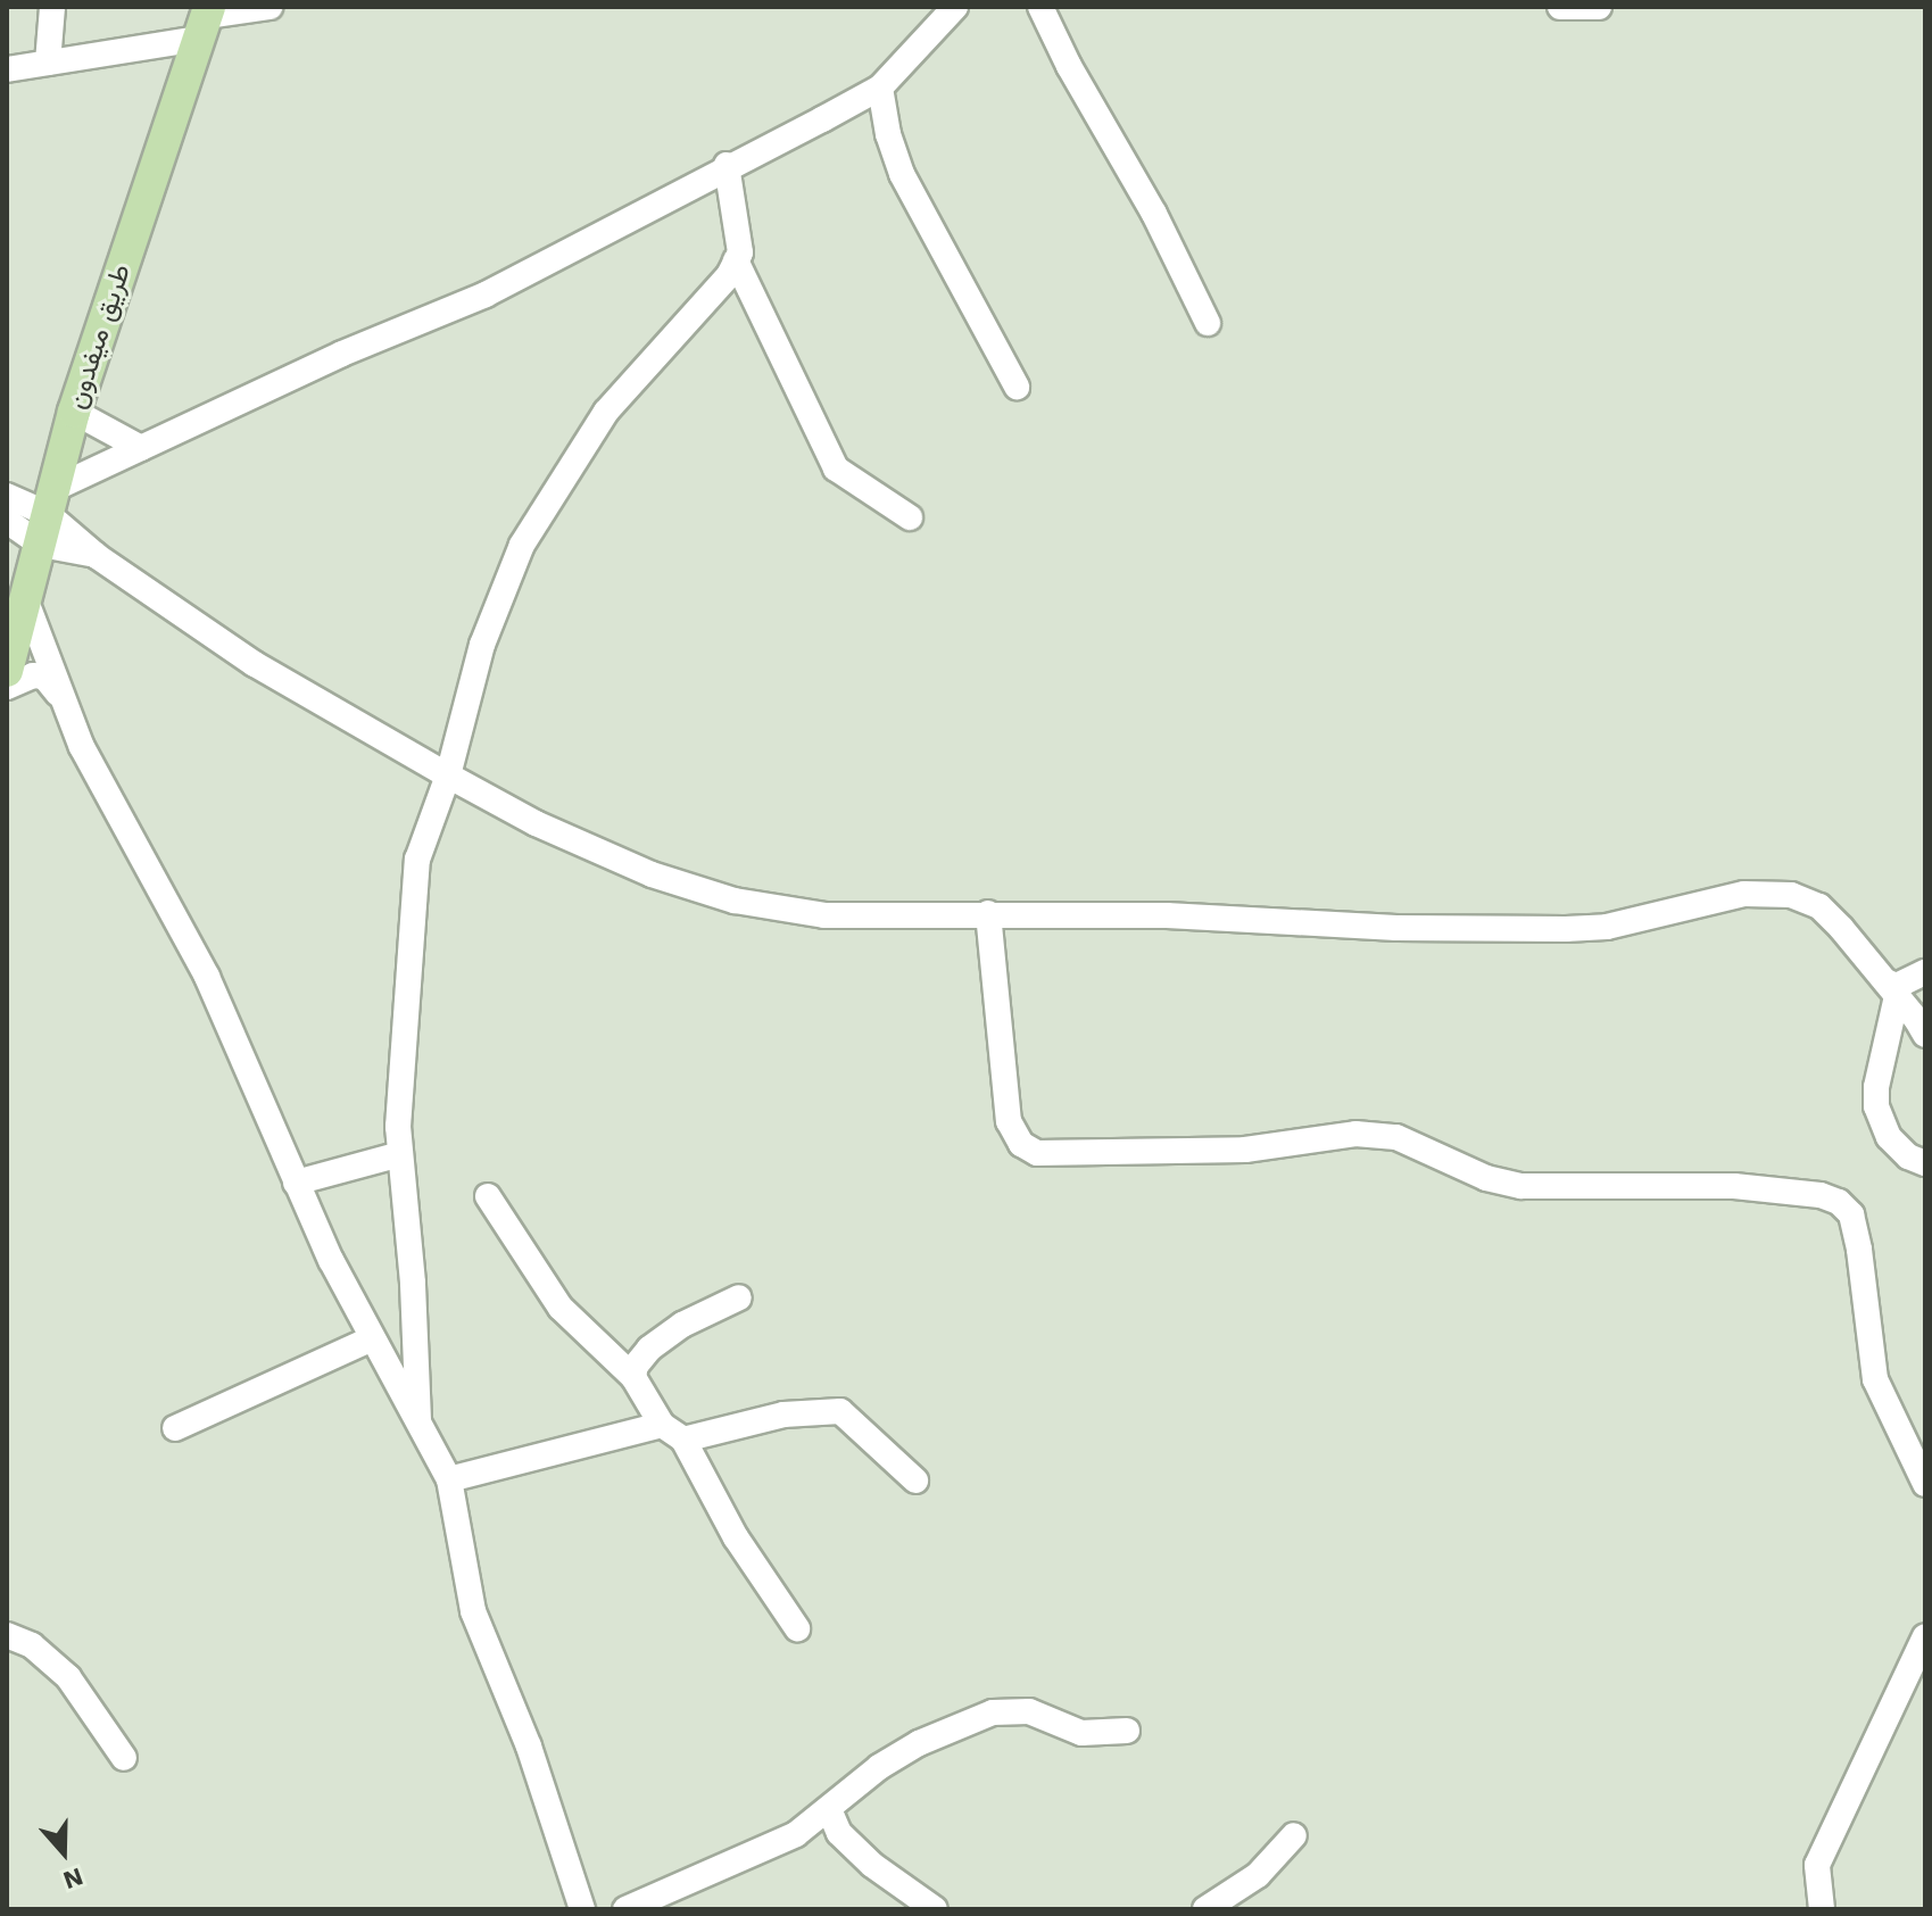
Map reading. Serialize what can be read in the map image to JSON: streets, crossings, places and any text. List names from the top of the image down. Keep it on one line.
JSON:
{"streets":{"main road":["طريق ميفدون"]},"north":"bottom"}
